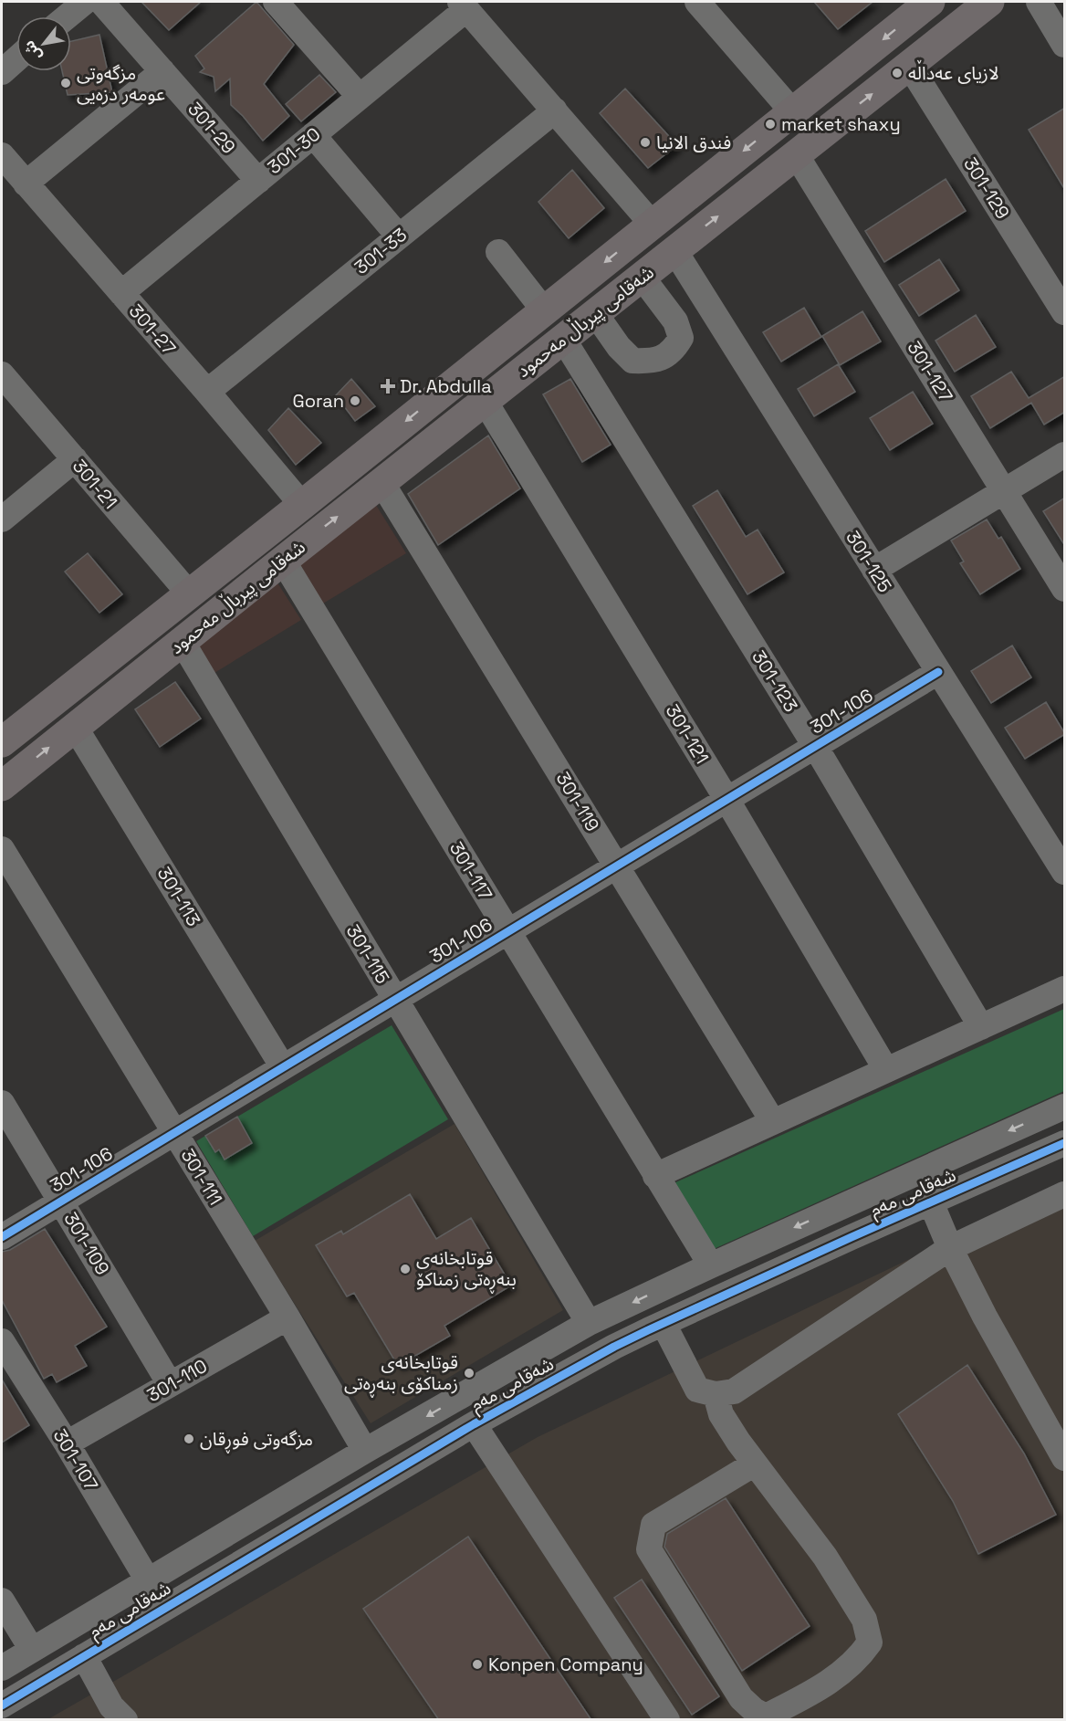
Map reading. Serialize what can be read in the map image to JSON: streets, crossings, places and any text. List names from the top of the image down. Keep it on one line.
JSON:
{"streets":{"main road":["شەقامی پیرباڵ مەحمود"],"street":["301-29","301-30","301-129","301-33","301-27","301-127","301-21","301-125","301-123","301-106","301-121","301-119","301-117","301-113","301-115","301-111","شەقامی مەم","301-109","301-110","301-107"]},"crossings":[["301-29","301-30"],["301-30","301-27"],["301-129","شەقامی پیرباڵ مەحمود"],["301-33","301-27"],["شەقامی پیرباڵ مەحمود","301-27"],["شەقامی پیرباڵ مەحمود","301-127"],["شەقامی پیرباڵ مەحمود","301-21"],["شەقامی پیرباڵ مەحمود","301-125"],["شەقامی پیرباڵ مەحمود","301-123"],["شەقامی پیرباڵ مەحمود","301-121"],["شەقامی پیرباڵ مەحمود","301-119"],["شەقامی پیرباڵ مەحمود","301-117"],["شەقامی پیرباڵ مەحمود","301-113"],["شەقامی پیرباڵ مەحمود","301-115"],["301-125","301-106"],["301-123","301-106"],["301-106","301-121"],["301-106","301-119"],["301-106","301-117"],["301-106","301-113"],["301-106","301-115"],["301-106","301-111"],["301-106","301-109"],["301-117","شەقامی مەم"],["301-115","شەقامی مەم"],["301-111","شەقامی مەم"],["301-111","301-110"],["شەقامی مەم","301-107"],["301-109","301-110"],["301-110","301-107"]],"places":{"other":["لازیای عەداڵە","مزگەوتی عومەر دزەیی","market shaxy","فندق الانيا","Goran","قوتابخانەی بنەڕەتی زمناکۆ","قوتابخانەی زمناكۆی بنەڕەتی","مزگەوتی فوڕقان","Konpen Company"],"health":["Dr. Abdulla"]},"north":"bottom left"}
